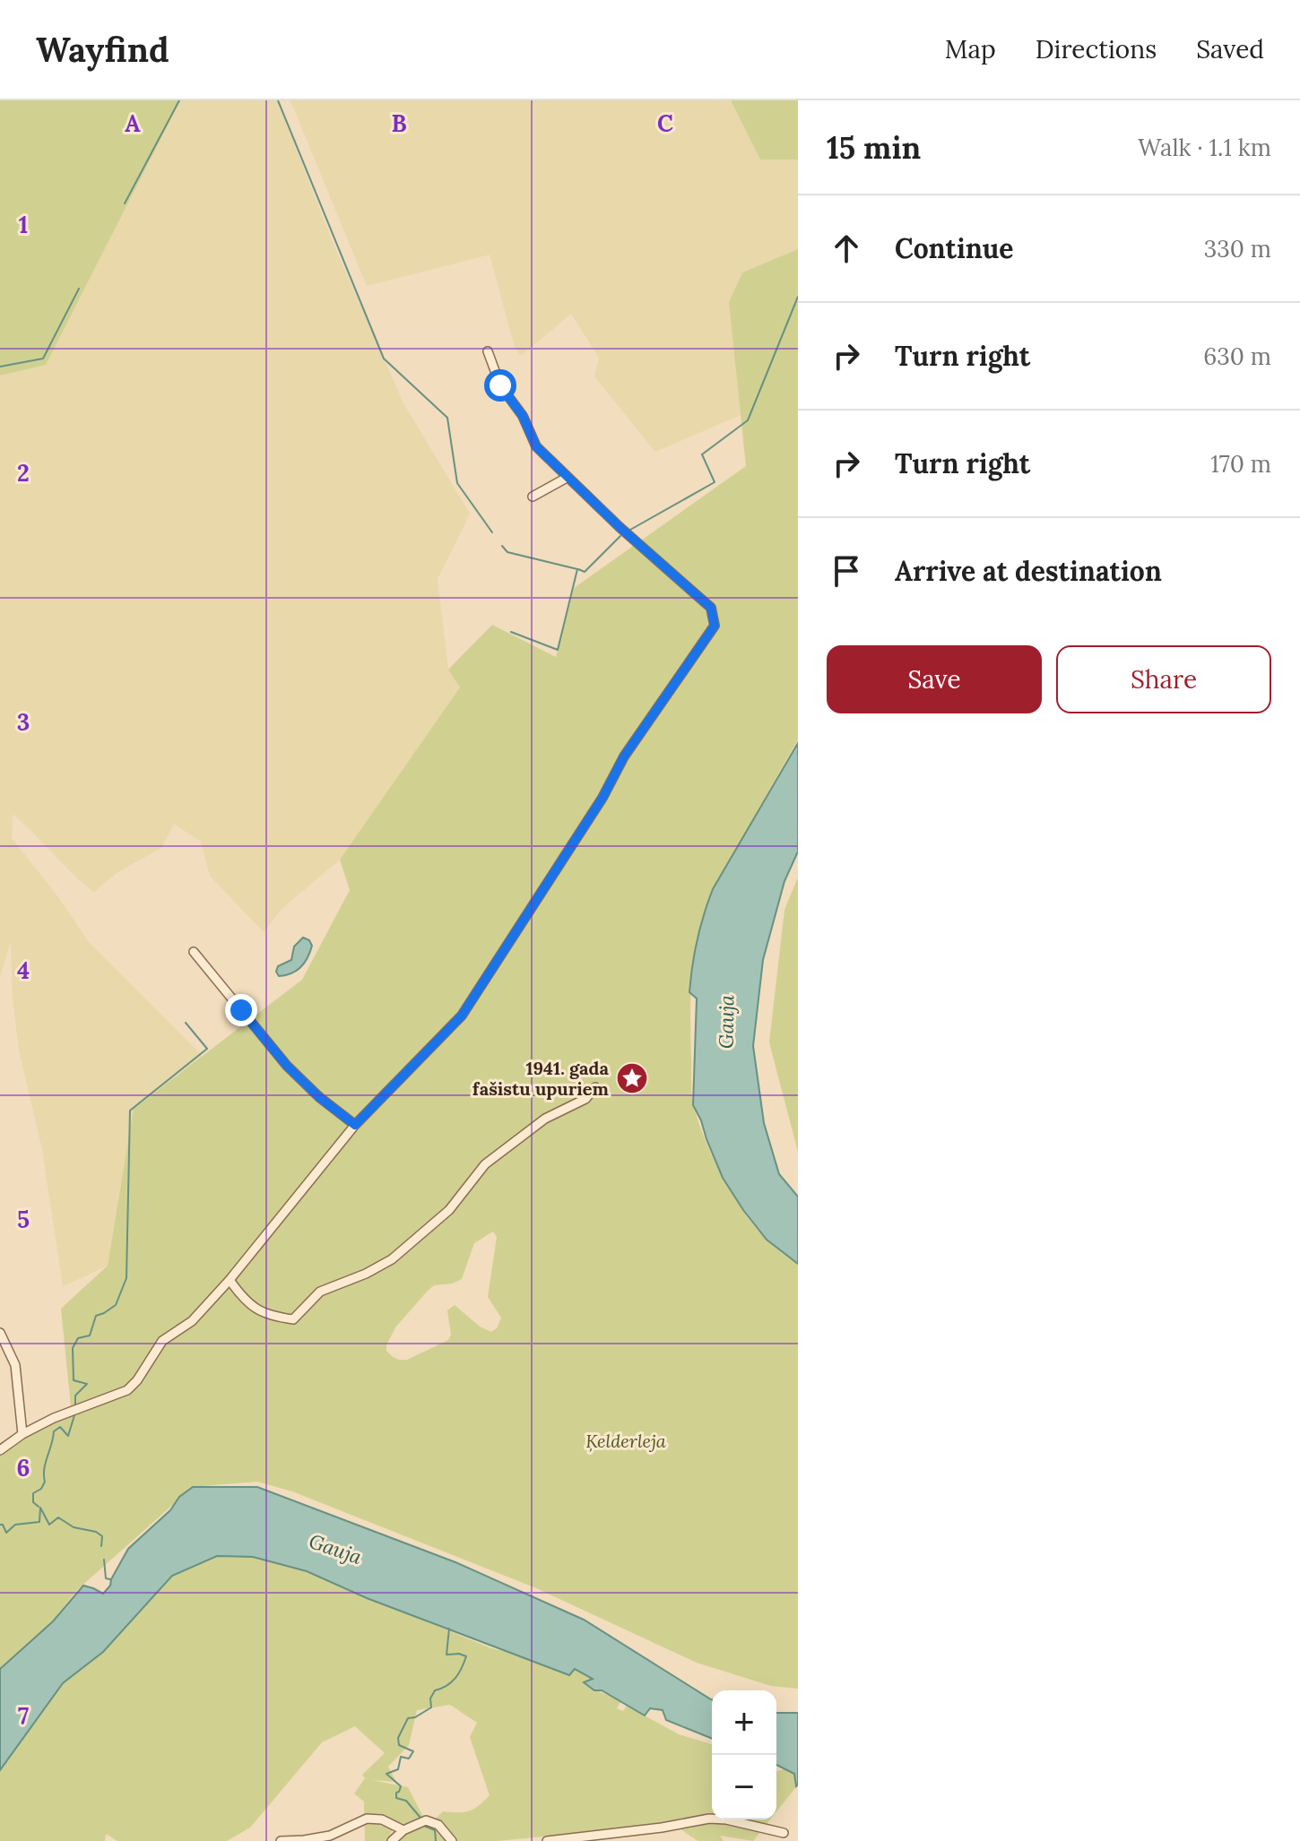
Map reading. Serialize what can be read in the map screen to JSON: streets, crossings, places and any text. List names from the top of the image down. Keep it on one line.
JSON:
{"water":["Gauja"],"parks":["Ķelderleja"],"places":{"place":["1941. gada fašistu upuriem"]},"page":{"header":"Wayfind","nav":["Map","Directions","Saved"],"heading":["15 min","Walk · 1.1 km"],"list":[["Continue","330 m"],["Turn right","630 m"],["Turn right","170 m"],"Arrive at destination"],"buttons":["Save","Share"],"map_buttons":["+","−"]},"grid":{"columns":["A","B","C"],"rows":["1","2","3","4","5","6","7"]}}
